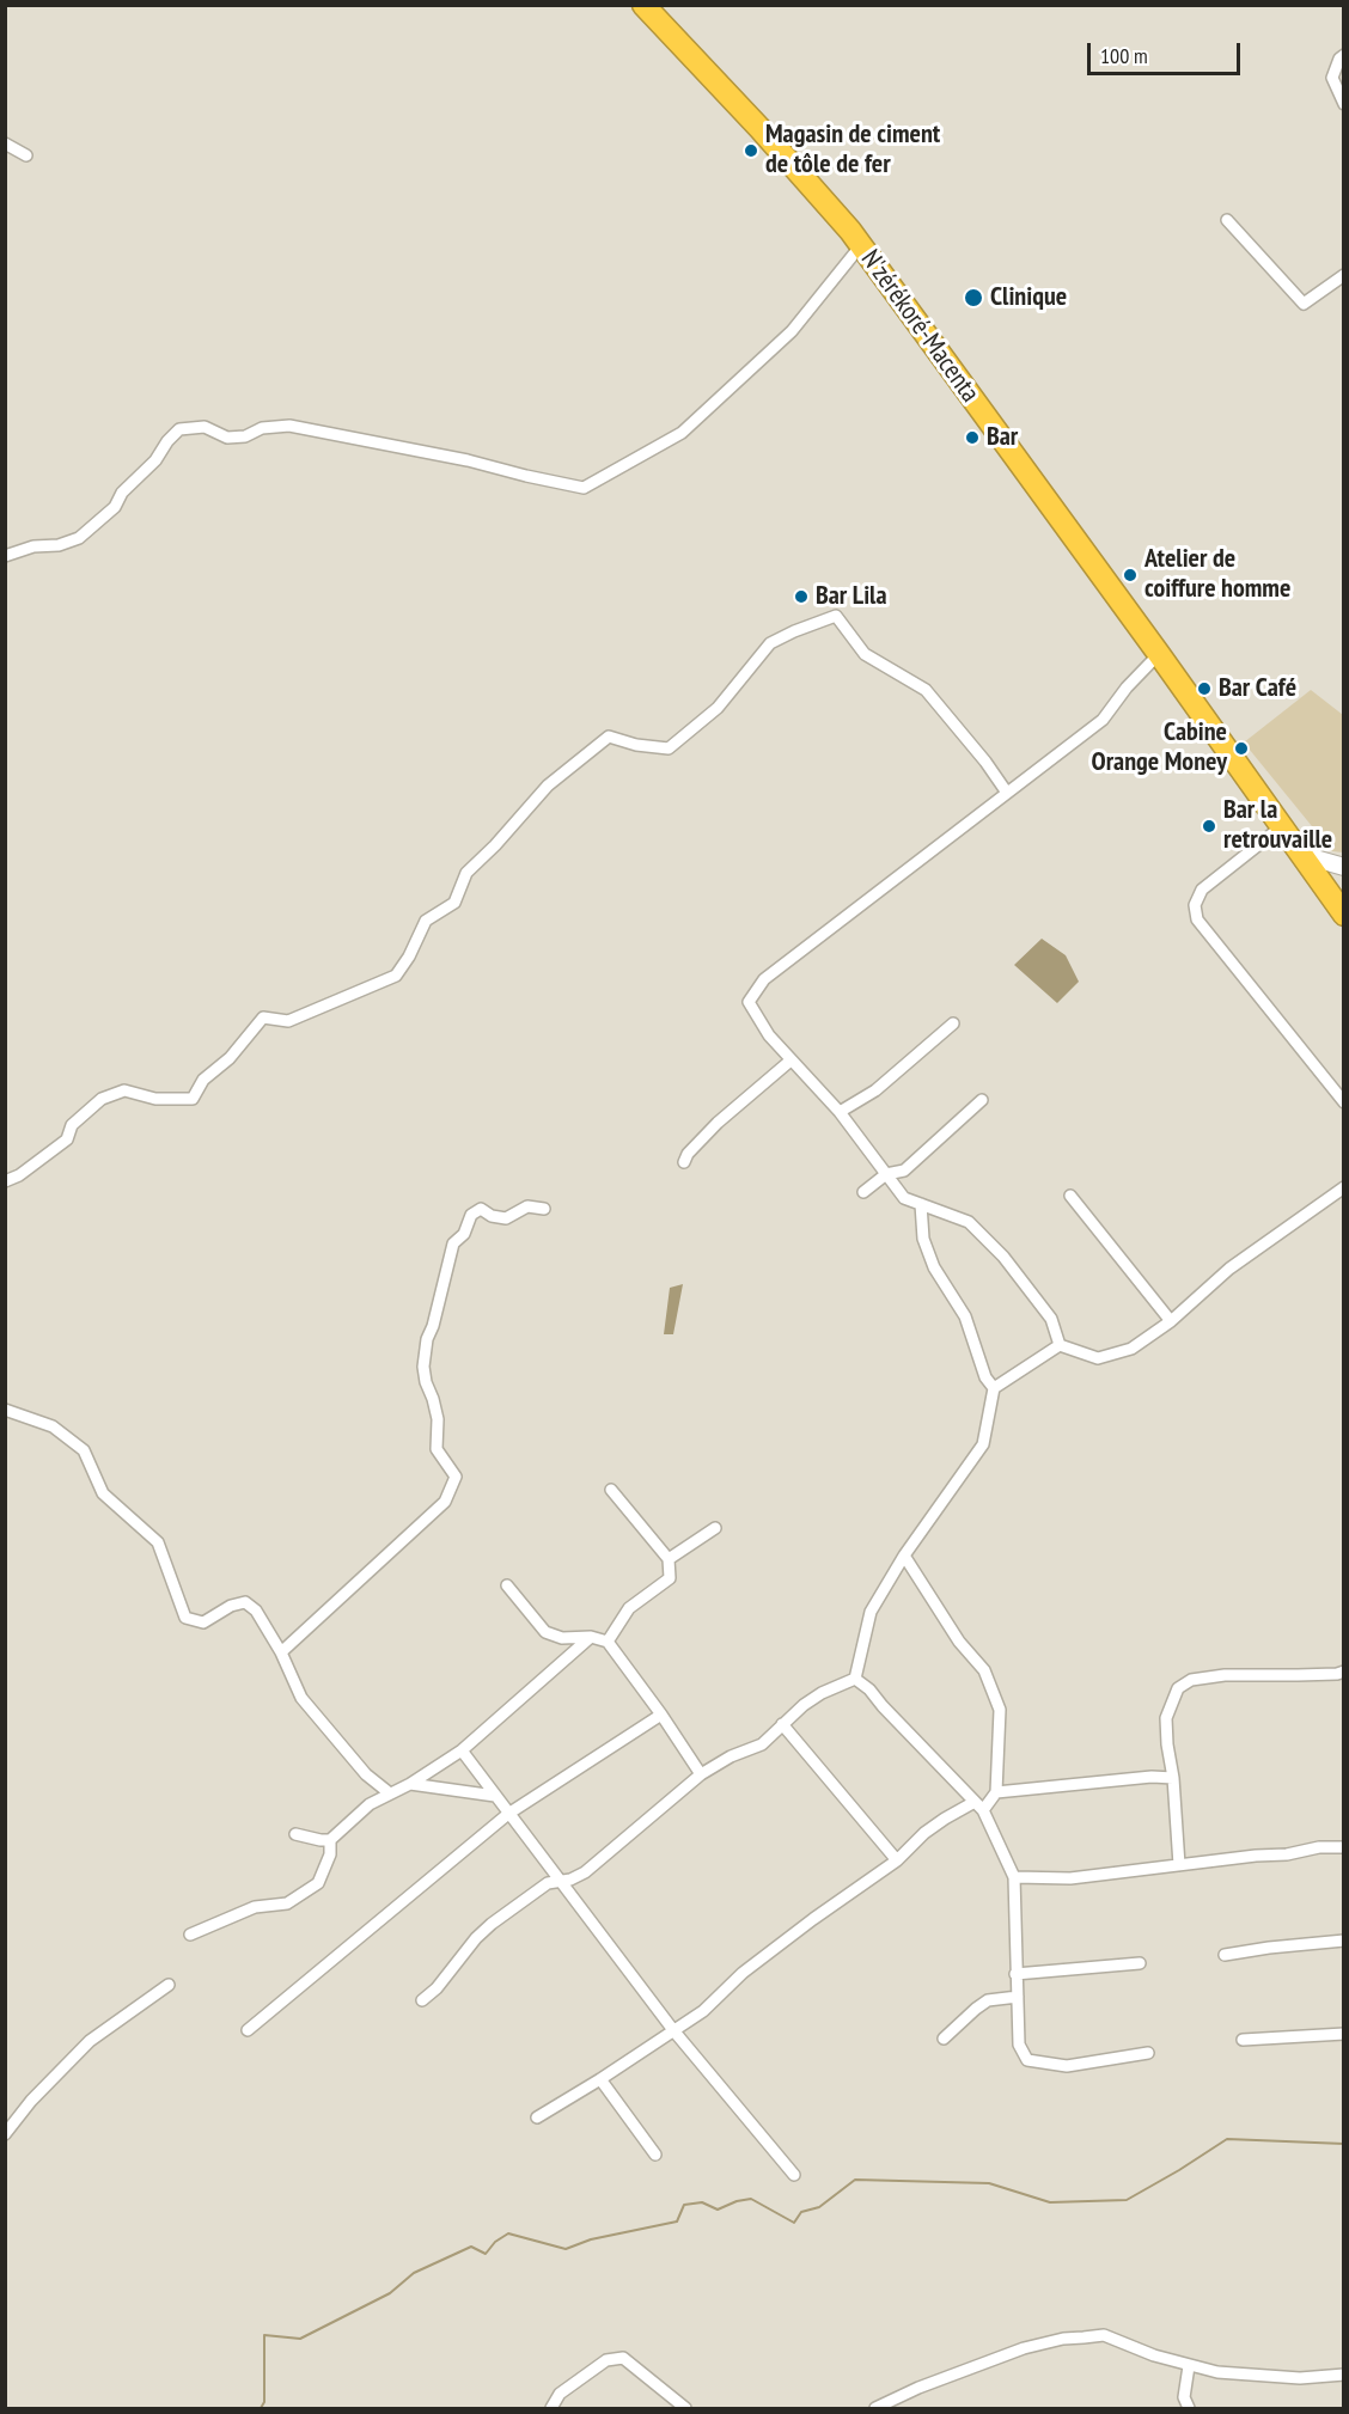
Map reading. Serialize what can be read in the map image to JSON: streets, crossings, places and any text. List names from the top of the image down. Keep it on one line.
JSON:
{"streets":{"highway":["N'zérékoré-Macenta"]},"places":["Magasin de ciment de tôle de fer","Clinique","Bar","Atelier de coiffure homme","Bar Lila","Bar Café","Cabine Orange Money","Bar la retrouvaille"],"scale_bar":"100 m"}
